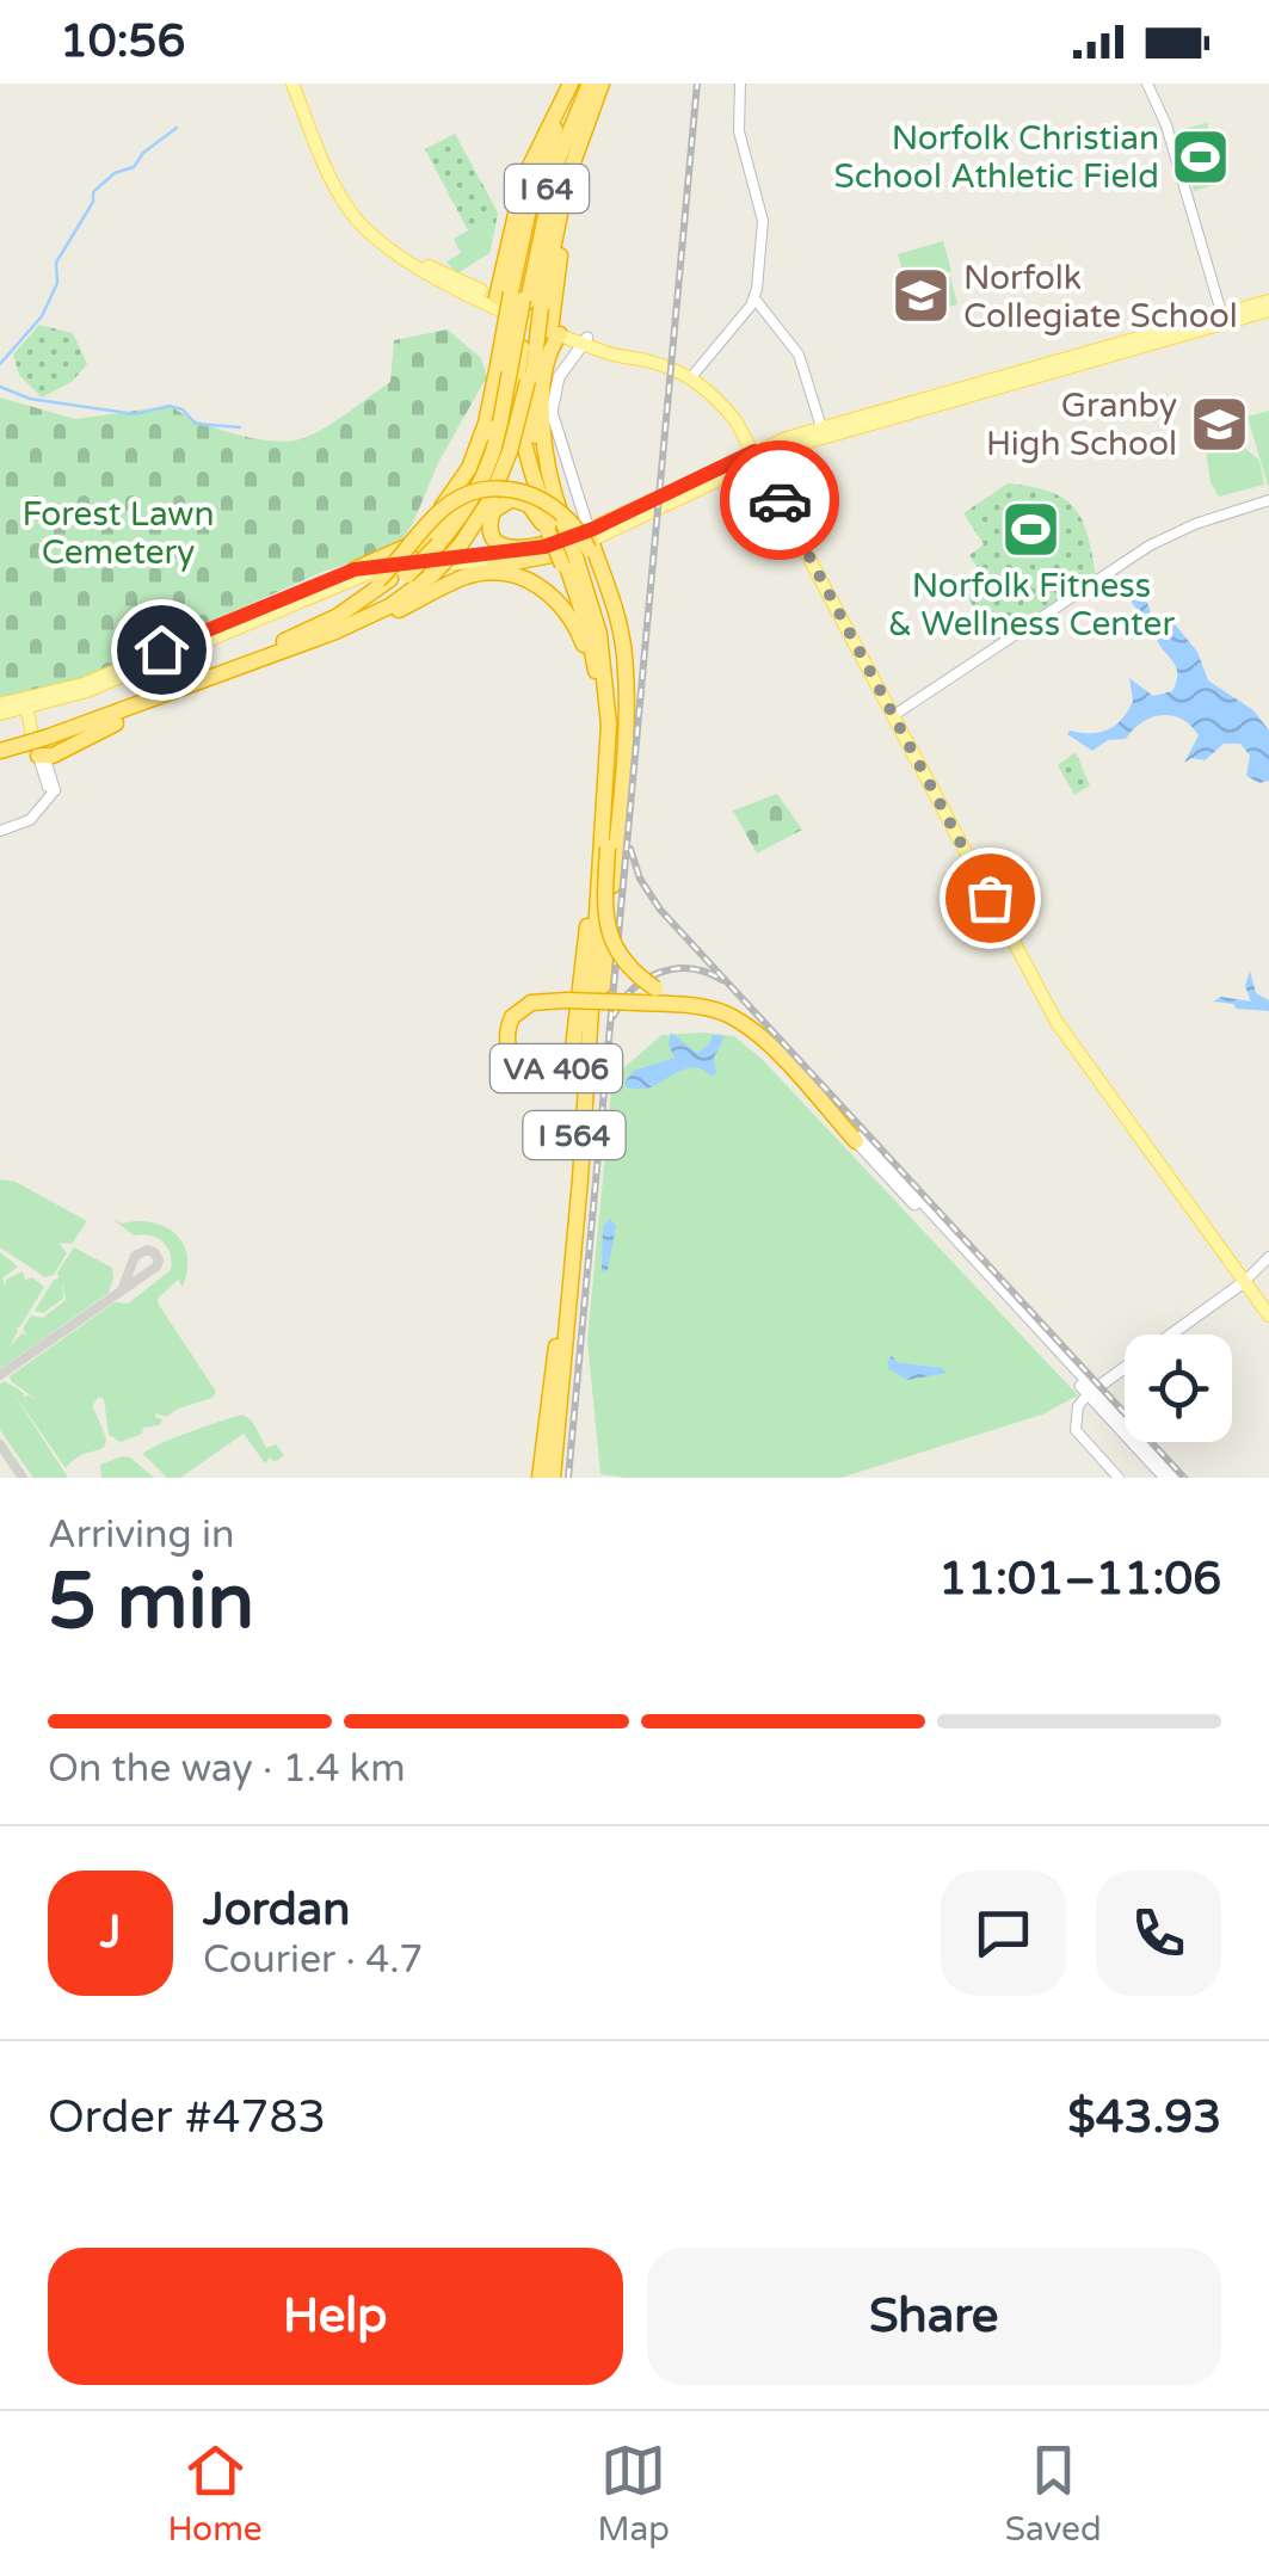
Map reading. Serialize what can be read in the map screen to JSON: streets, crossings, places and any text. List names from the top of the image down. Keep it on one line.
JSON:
{"streets":{"highway":["I 64","VA 406","I 564"]},"crossings":[["VA 406","I 564"]],"parks":["Forest Lawn Cemetery"],"places":{"sports":["Norfolk Christian School Athletic Field","Norfolk Fitness & Wellness Center"],"school or university":["Norfolk Collegiate School","Granby High School"]},"page":{"status":"10:56","heading":["5 min","Arriving in","11:01–11:06"],"panel":["Jordan","Courier · 4.7","Order #4783","$43.93"],"bar":"On the way · 1.4 km","round":"J","buttons":["Help","Share"],"tabs":["Home","Map","Saved"]}}
